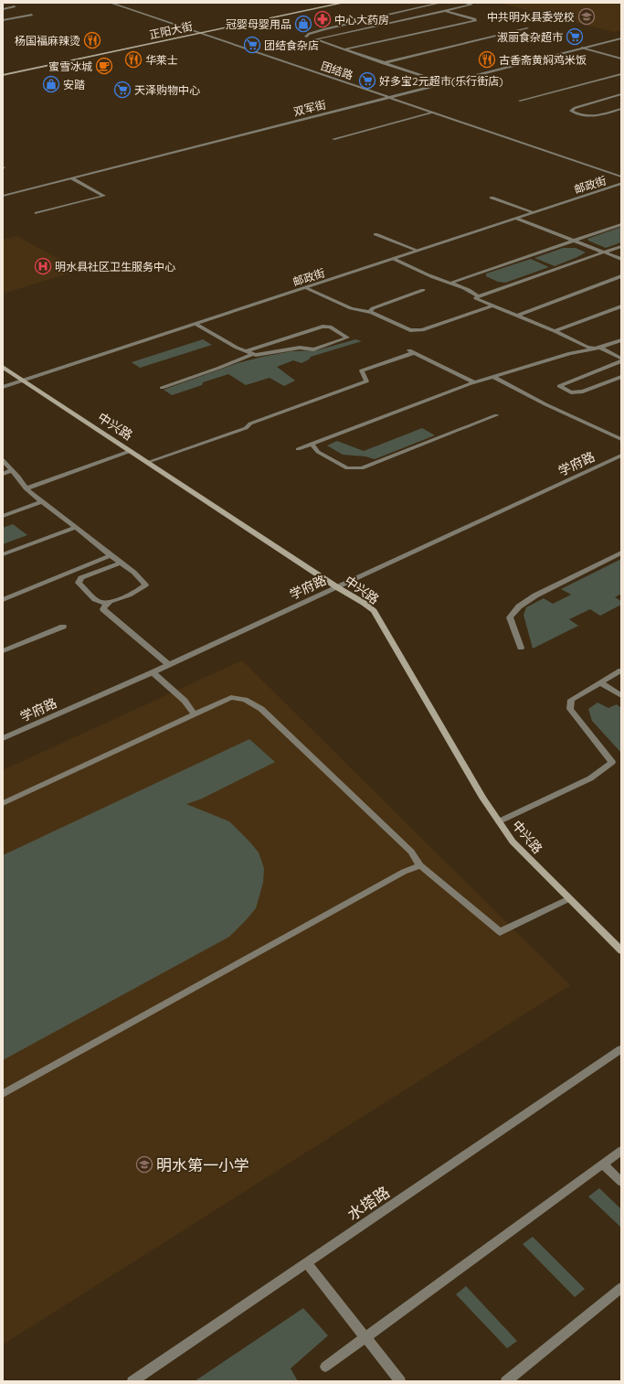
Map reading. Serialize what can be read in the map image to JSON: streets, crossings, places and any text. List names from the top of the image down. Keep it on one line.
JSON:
{"streets":{"main road":["正阳大街","中兴路"],"street":["团结路","双军街","邮政街","学府路","水塔路"]},"crossings":[["正阳大街","团结路"],["团结路","双军街"],["邮政街","中兴路"],["中兴路","学府路"]],"places":{"school or university":["中共明水县委党校","明水第一小学"],"pharmacy":["中心大药房"],"shop":["冠婴母婴用品","安踏"],"supermarket":["淑丽食杂超市","团结食杂店","好多宝2元超市(乐行街店)","天泽购物中心"],"restaurant":["杨国福麻辣烫","华莱士","古香斋黄焖鸡米饭"],"cafe":["蜜雪冰城"],"hospital":["明水县社区卫生服务中心"]}}
